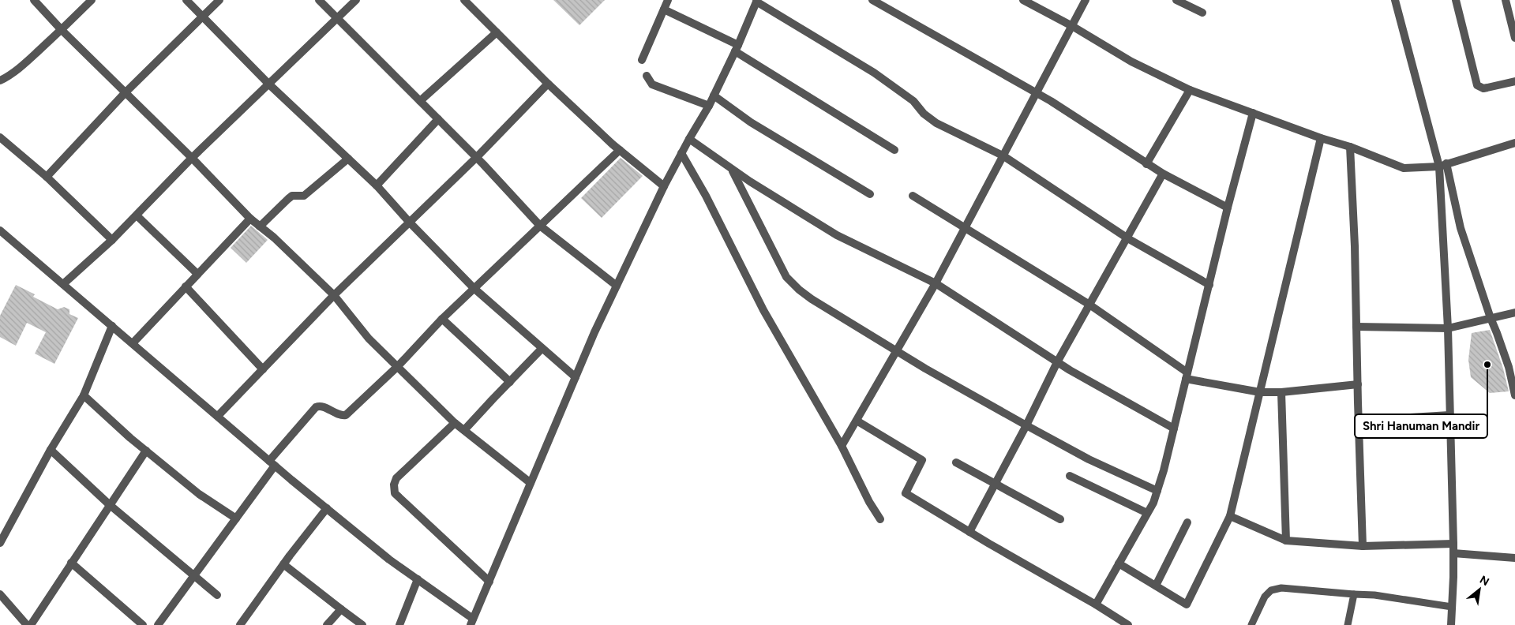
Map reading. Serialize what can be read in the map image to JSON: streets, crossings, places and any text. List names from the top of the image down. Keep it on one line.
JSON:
{"places":["Shri Hanuman Mandir"],"north":"top right"}
